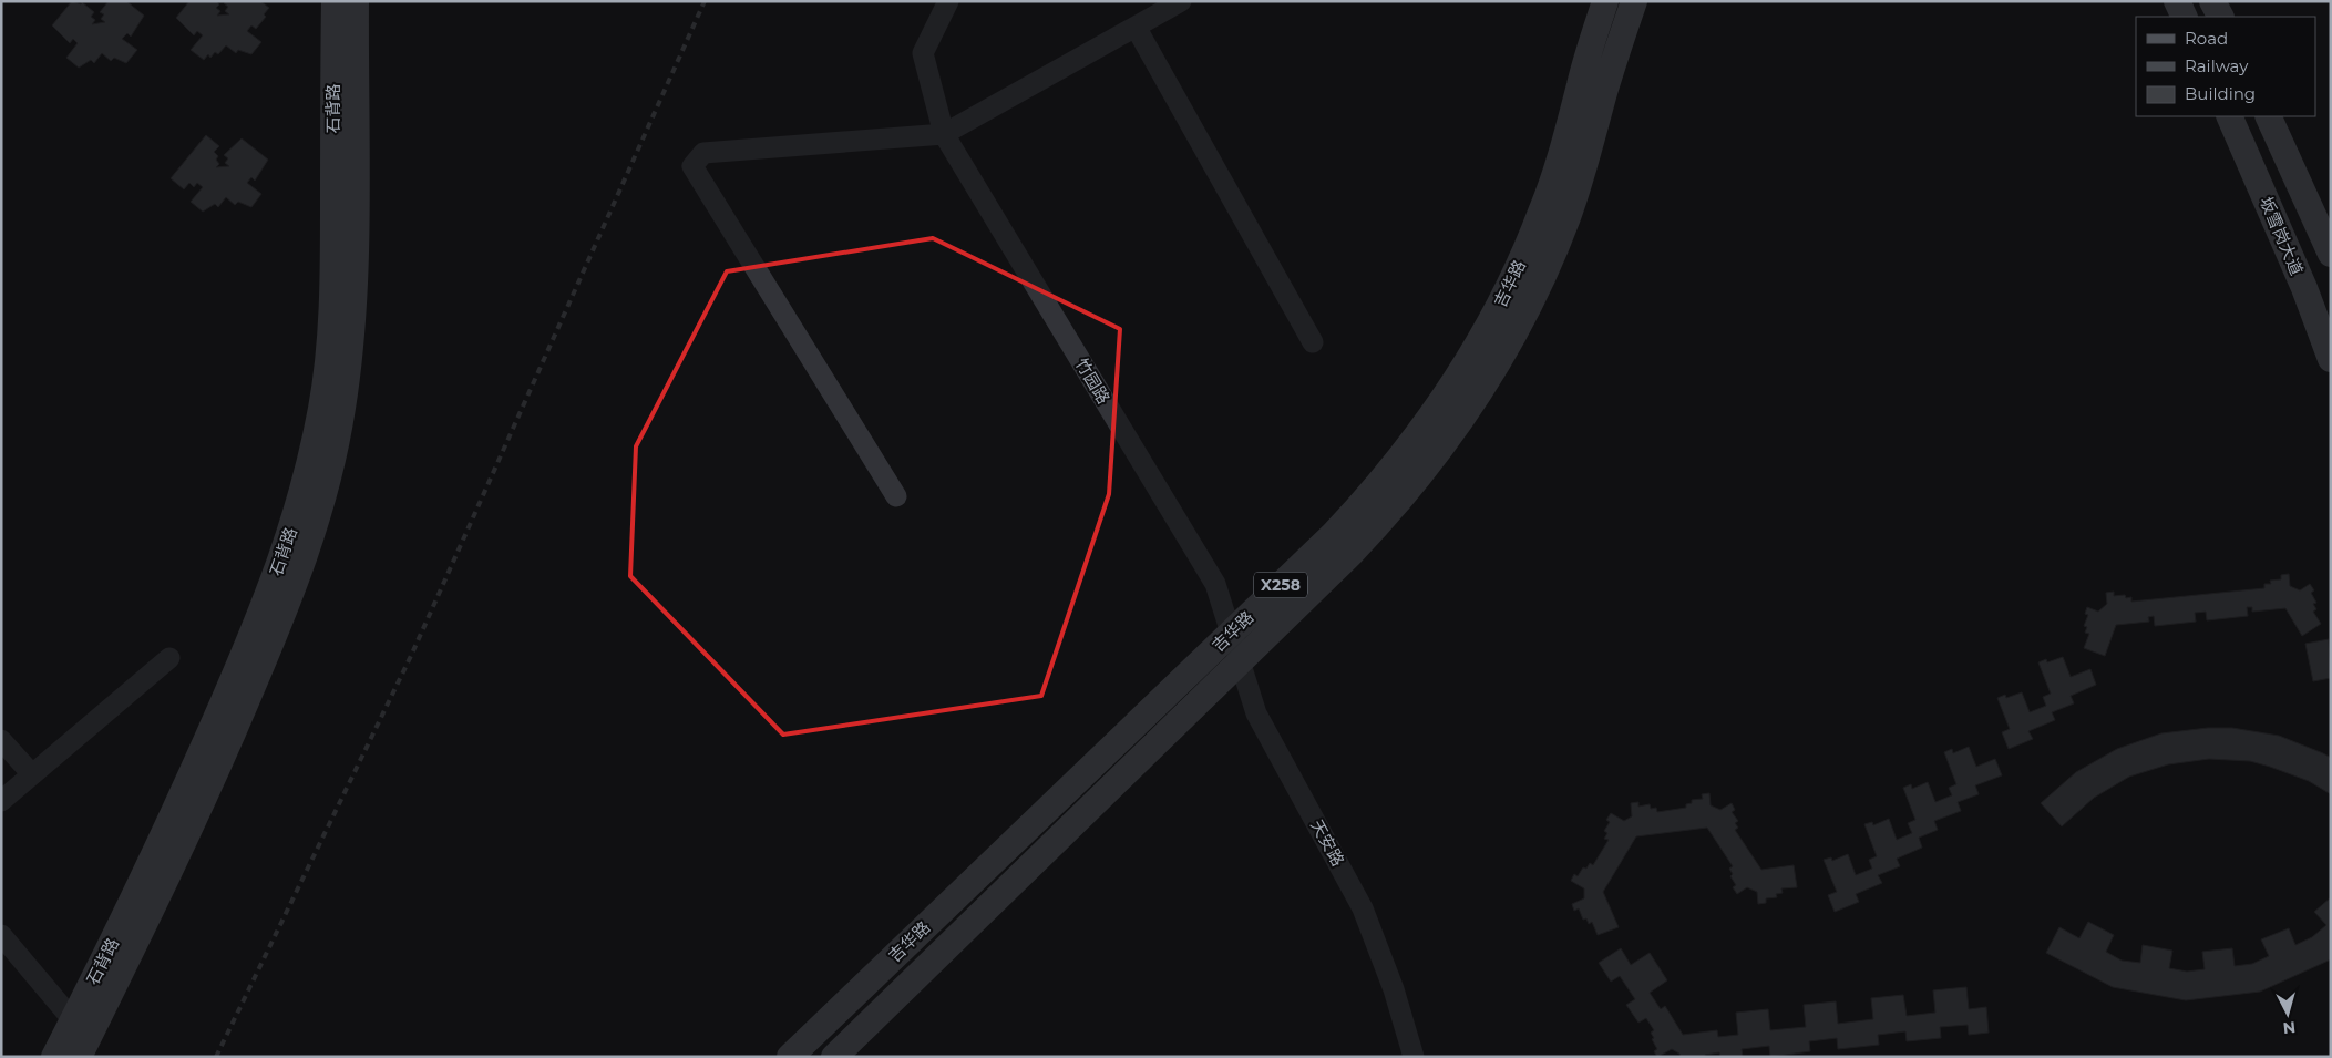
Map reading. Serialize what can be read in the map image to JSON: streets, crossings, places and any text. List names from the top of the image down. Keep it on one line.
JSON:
{"streets":{"main road":["石背路","坂雪岗大道","吉华路","X258"],"street":["竹园路","天安路"]},"crossings":[["吉华路","竹园路"],["吉华路","天安路"],["竹园路","天安路"]],"legend":["Road","Railway","Building"],"north":"bottom"}
